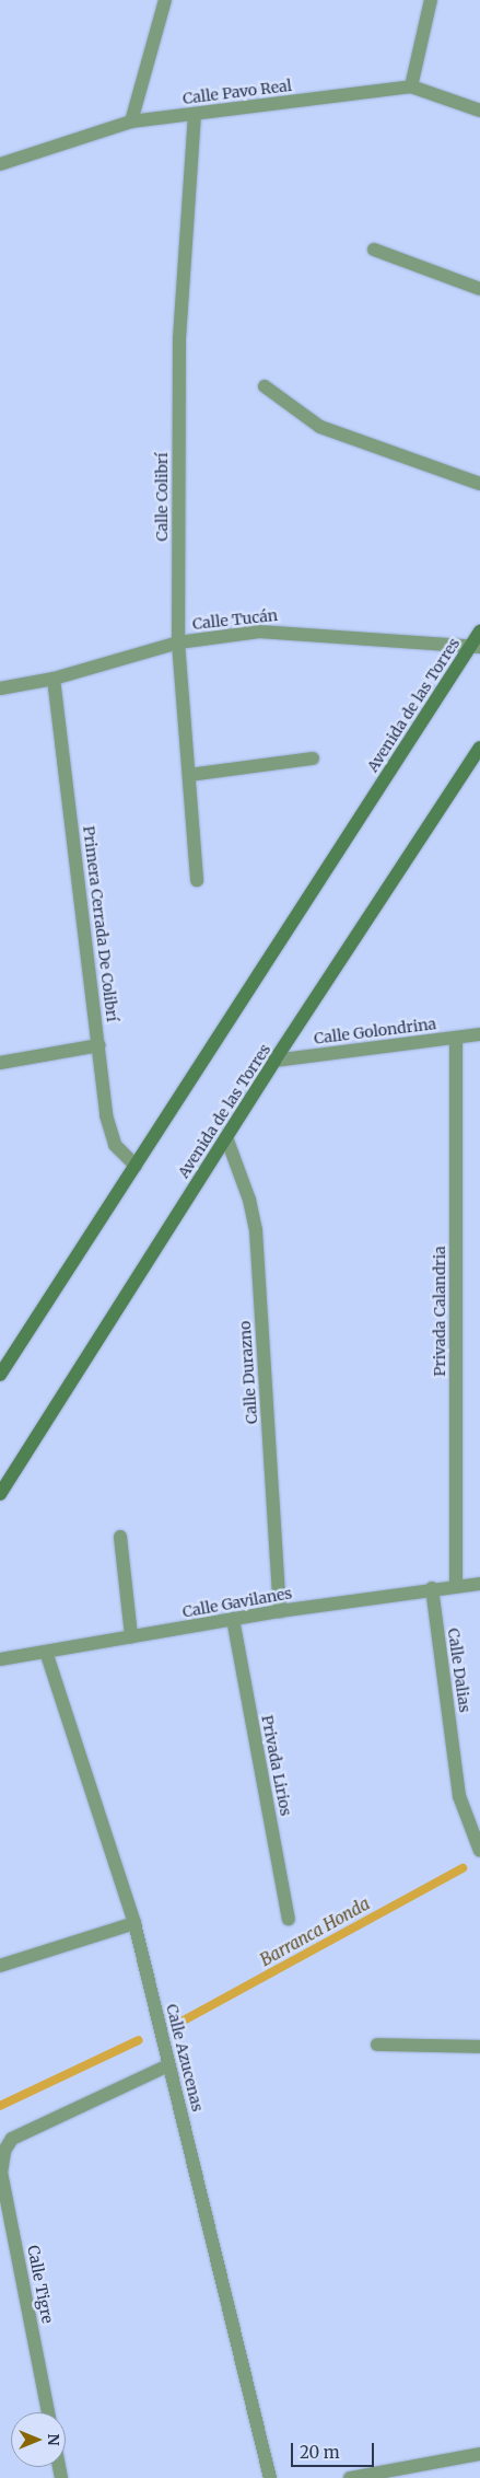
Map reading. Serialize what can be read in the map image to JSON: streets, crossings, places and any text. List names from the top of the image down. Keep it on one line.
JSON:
{"streets":{"main road":["Avenida de las Torres"],"street":["Calle Pavo Real","Calle Colibrí","Calle Tucán","Primera Cerrada De Colibrí","Calle Golondrina","Privada Calandria","Calle Durazno","Calle Gavilanes","Calle Dalias","Privada Lirios","Calle Azucenas","Calle Tigre"]},"crossings":[["Calle Pavo Real","Calle Colibrí"],["Calle Colibrí","Calle Tucán"],["Calle Tucán","Avenida de las Torres"],["Calle Tucán","Primera Cerrada De Colibrí"],["Avenida de las Torres","Primera Cerrada De Colibrí"],["Avenida de las Torres","Calle Golondrina"],["Avenida de las Torres","Calle Durazno"],["Calle Golondrina","Privada Calandria"],["Privada Calandria","Calle Gavilanes"],["Calle Durazno","Calle Gavilanes"],["Calle Gavilanes","Calle Dalias"],["Calle Gavilanes","Privada Lirios"],["Calle Gavilanes","Calle Azucenas"],["Calle Azucenas","Calle Tigre"]],"water":["Barranca Honda"],"scale_bar":"20 m","north":"right"}
